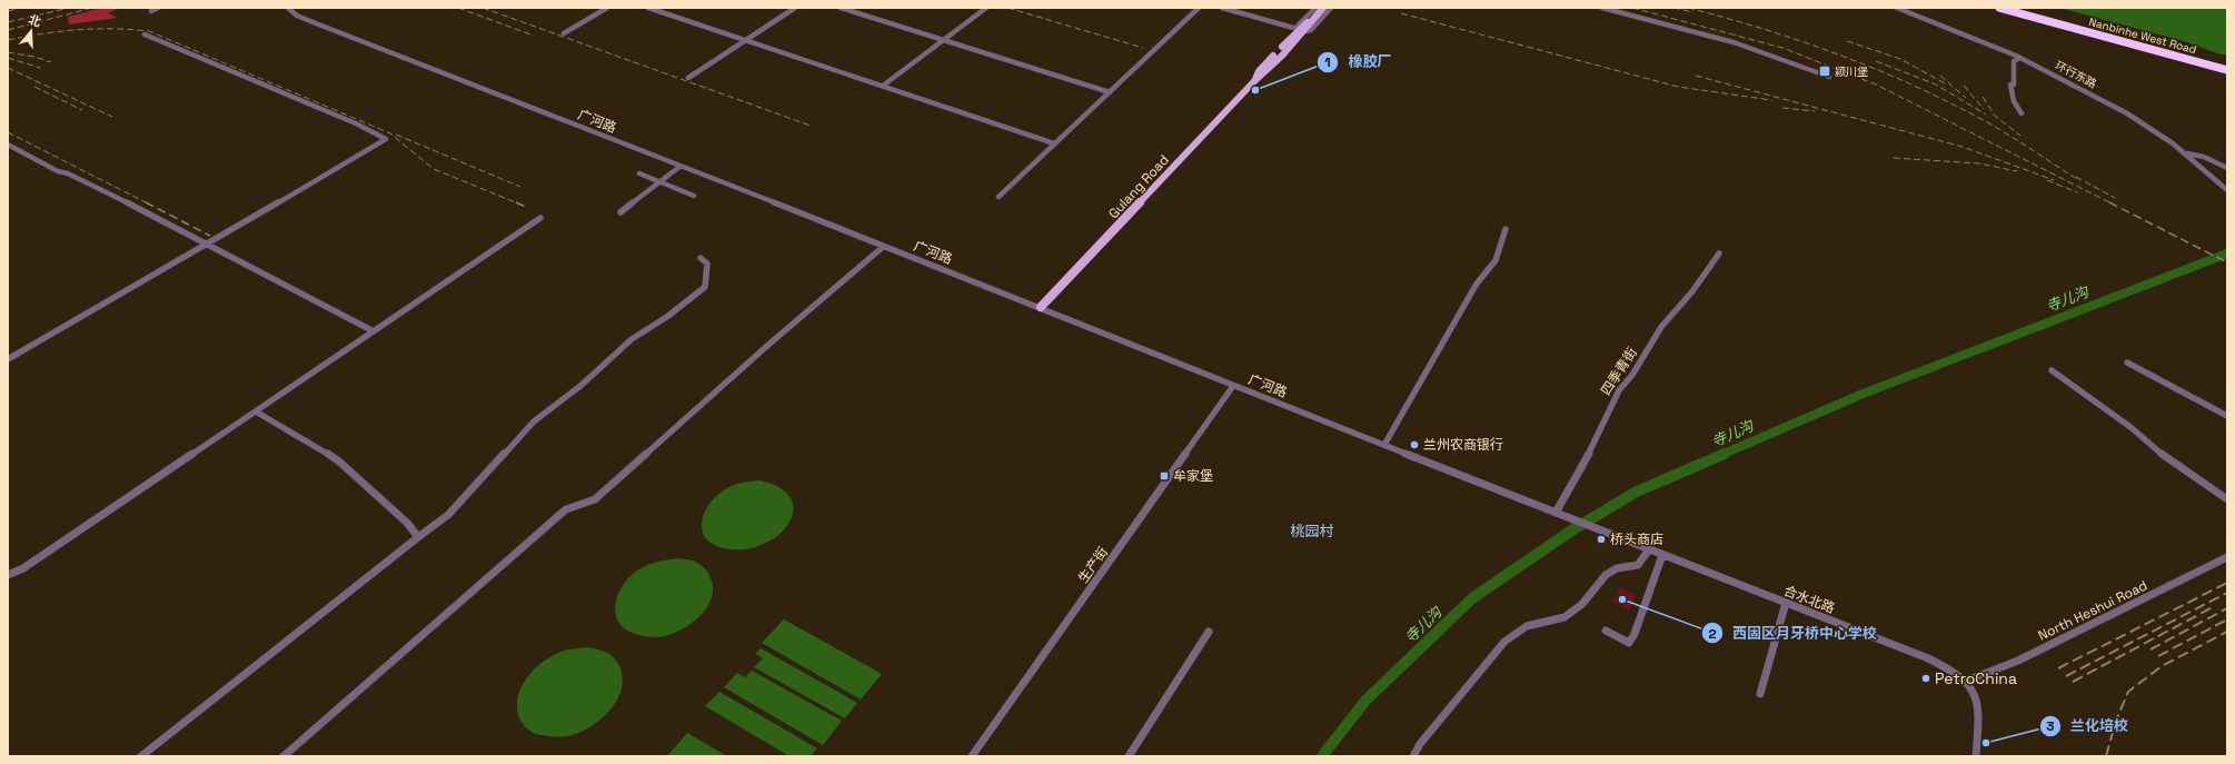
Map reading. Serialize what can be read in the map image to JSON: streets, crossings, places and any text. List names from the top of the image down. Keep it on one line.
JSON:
{"streets":{"highway":["Nanbinhe West Road"],"main road":["Gulang Road"],"street":["环行东路","广河路","四季青街","生产街","合水北路","North Heshui Road"]},"crossings":[["广河路","Gulang Road"],["广河路","四季青街"],["广河路","生产街"],["广河路","合水北路"],["合水北路","North Heshui Road"]],"districts":["桃园村"],"water":["寺儿沟"],"places":{"transit":["颍川堡","牟家堡"],"other":["橡胶厂","兰州农商银行","桥头商店","西固区月牙桥中心学校","PetroChina","兰化培校"]},"north":"top"}
